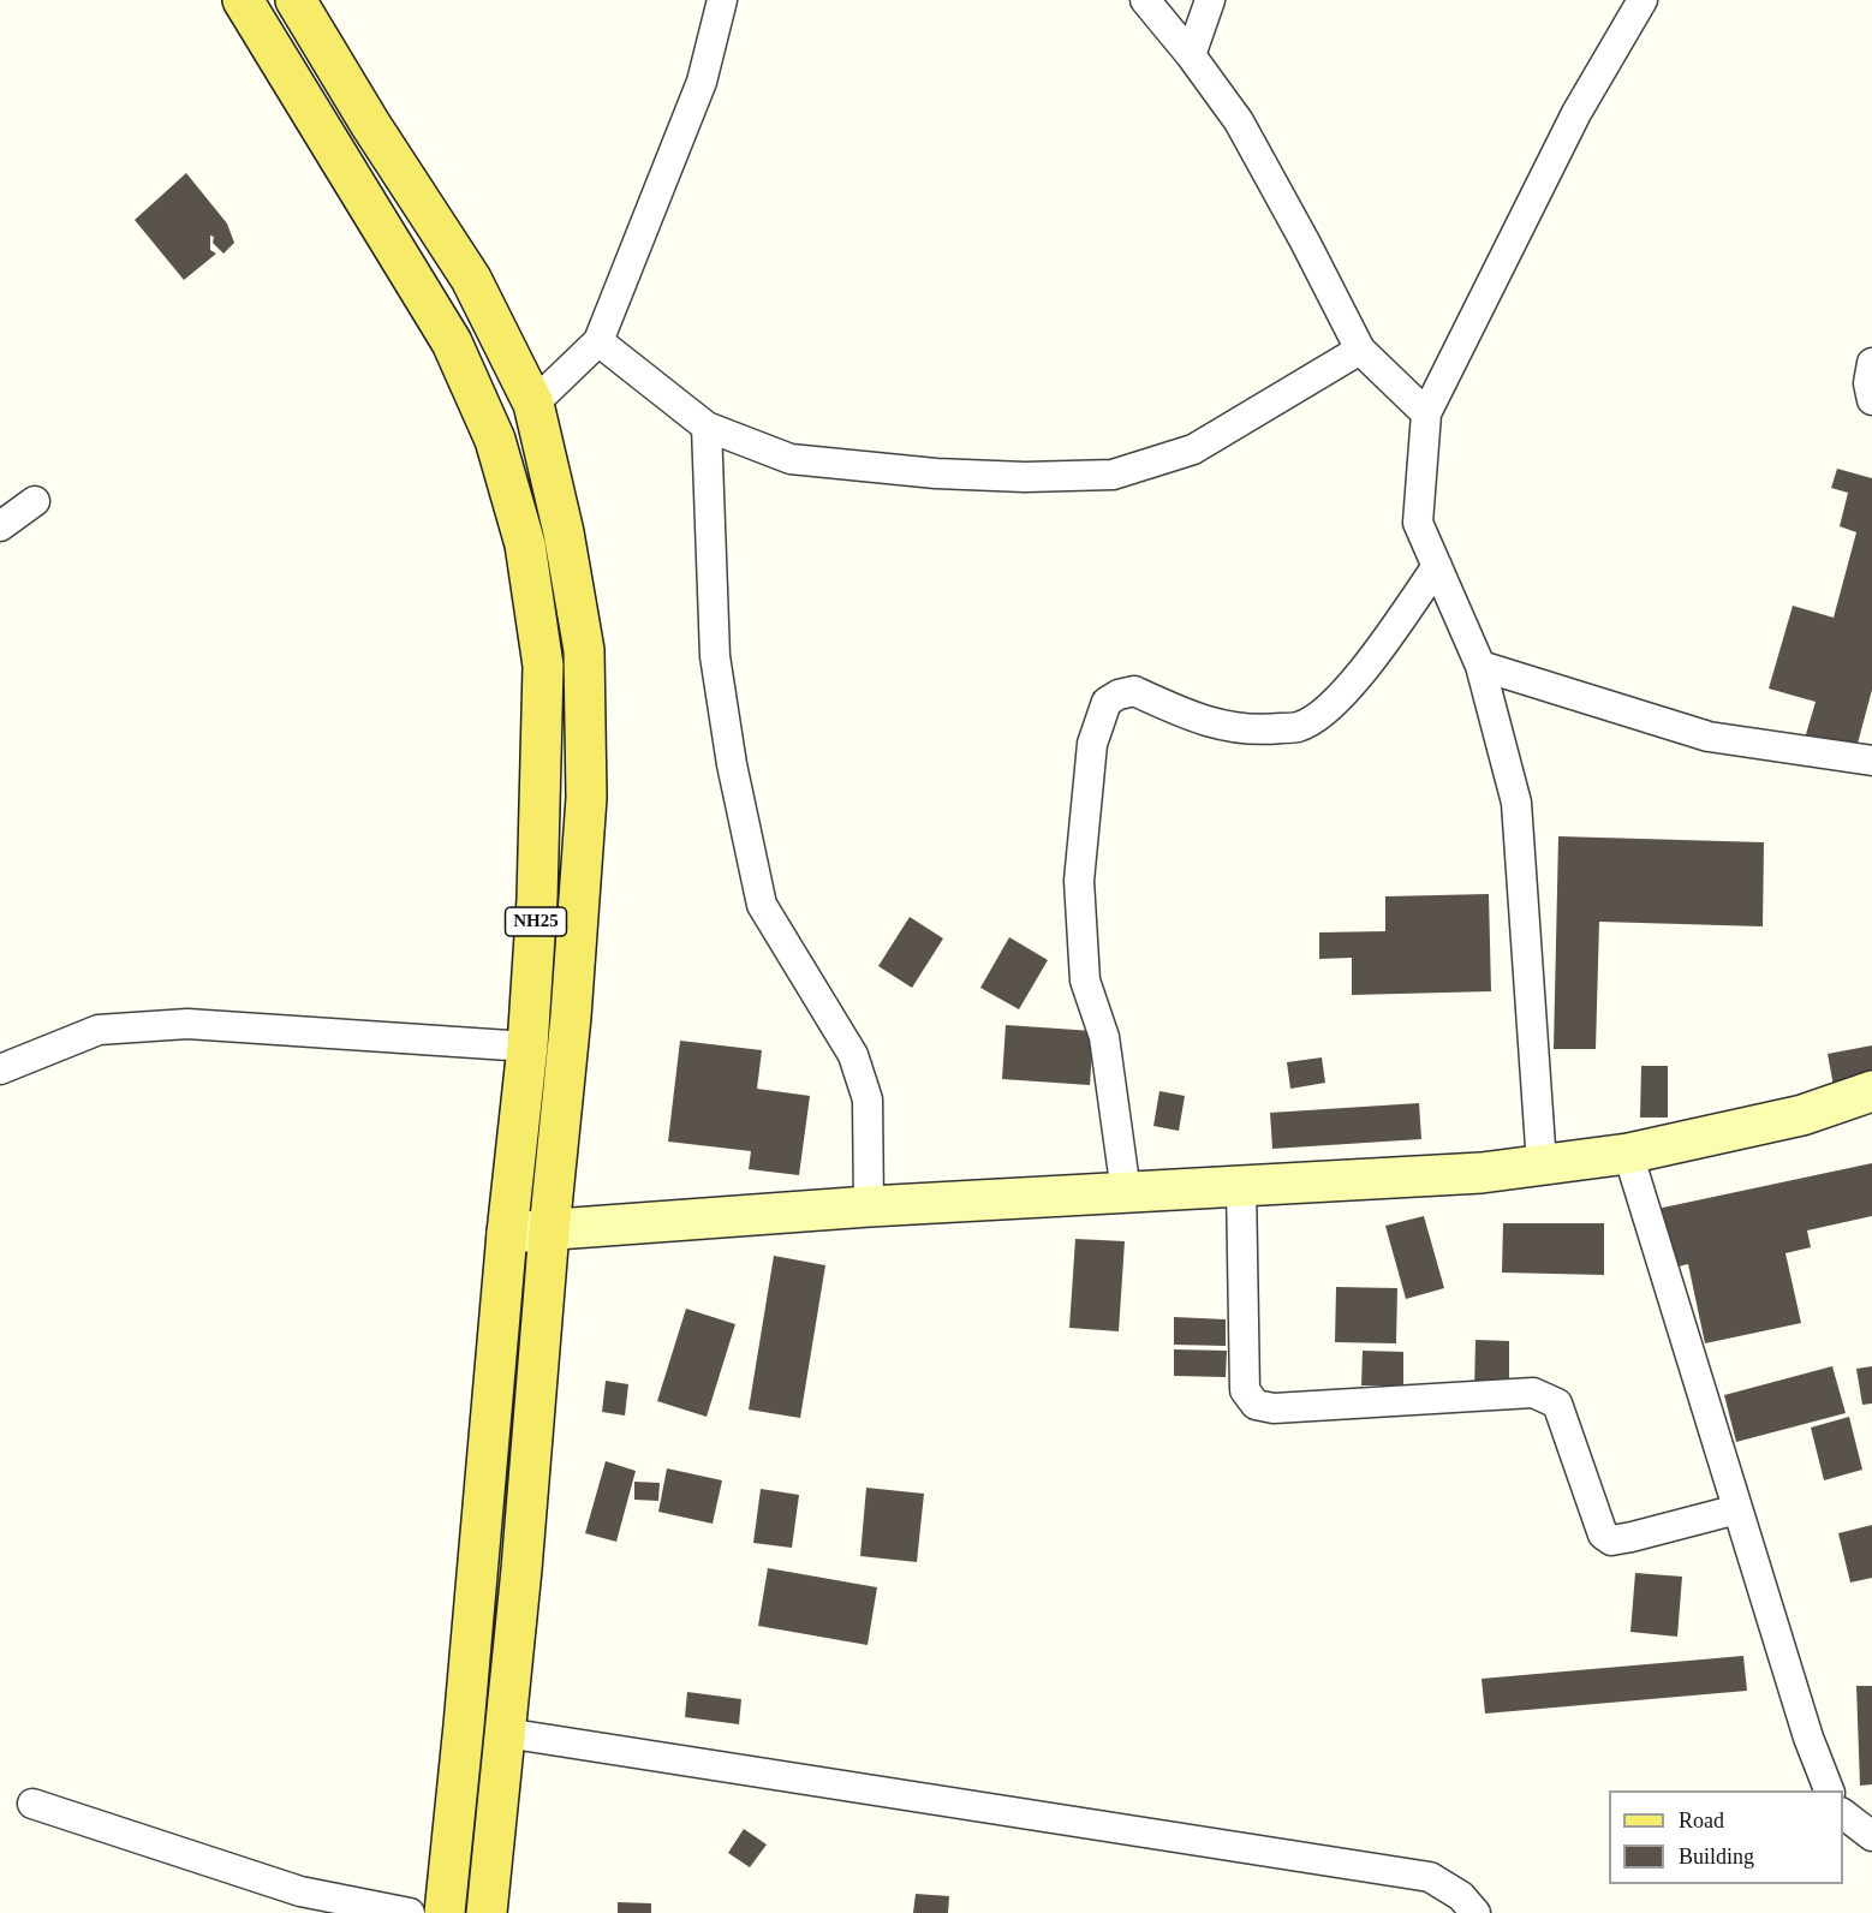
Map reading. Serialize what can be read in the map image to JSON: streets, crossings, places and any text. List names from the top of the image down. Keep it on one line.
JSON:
{"streets":{"main road":["NH25"]},"legend":["Road","Building"]}
